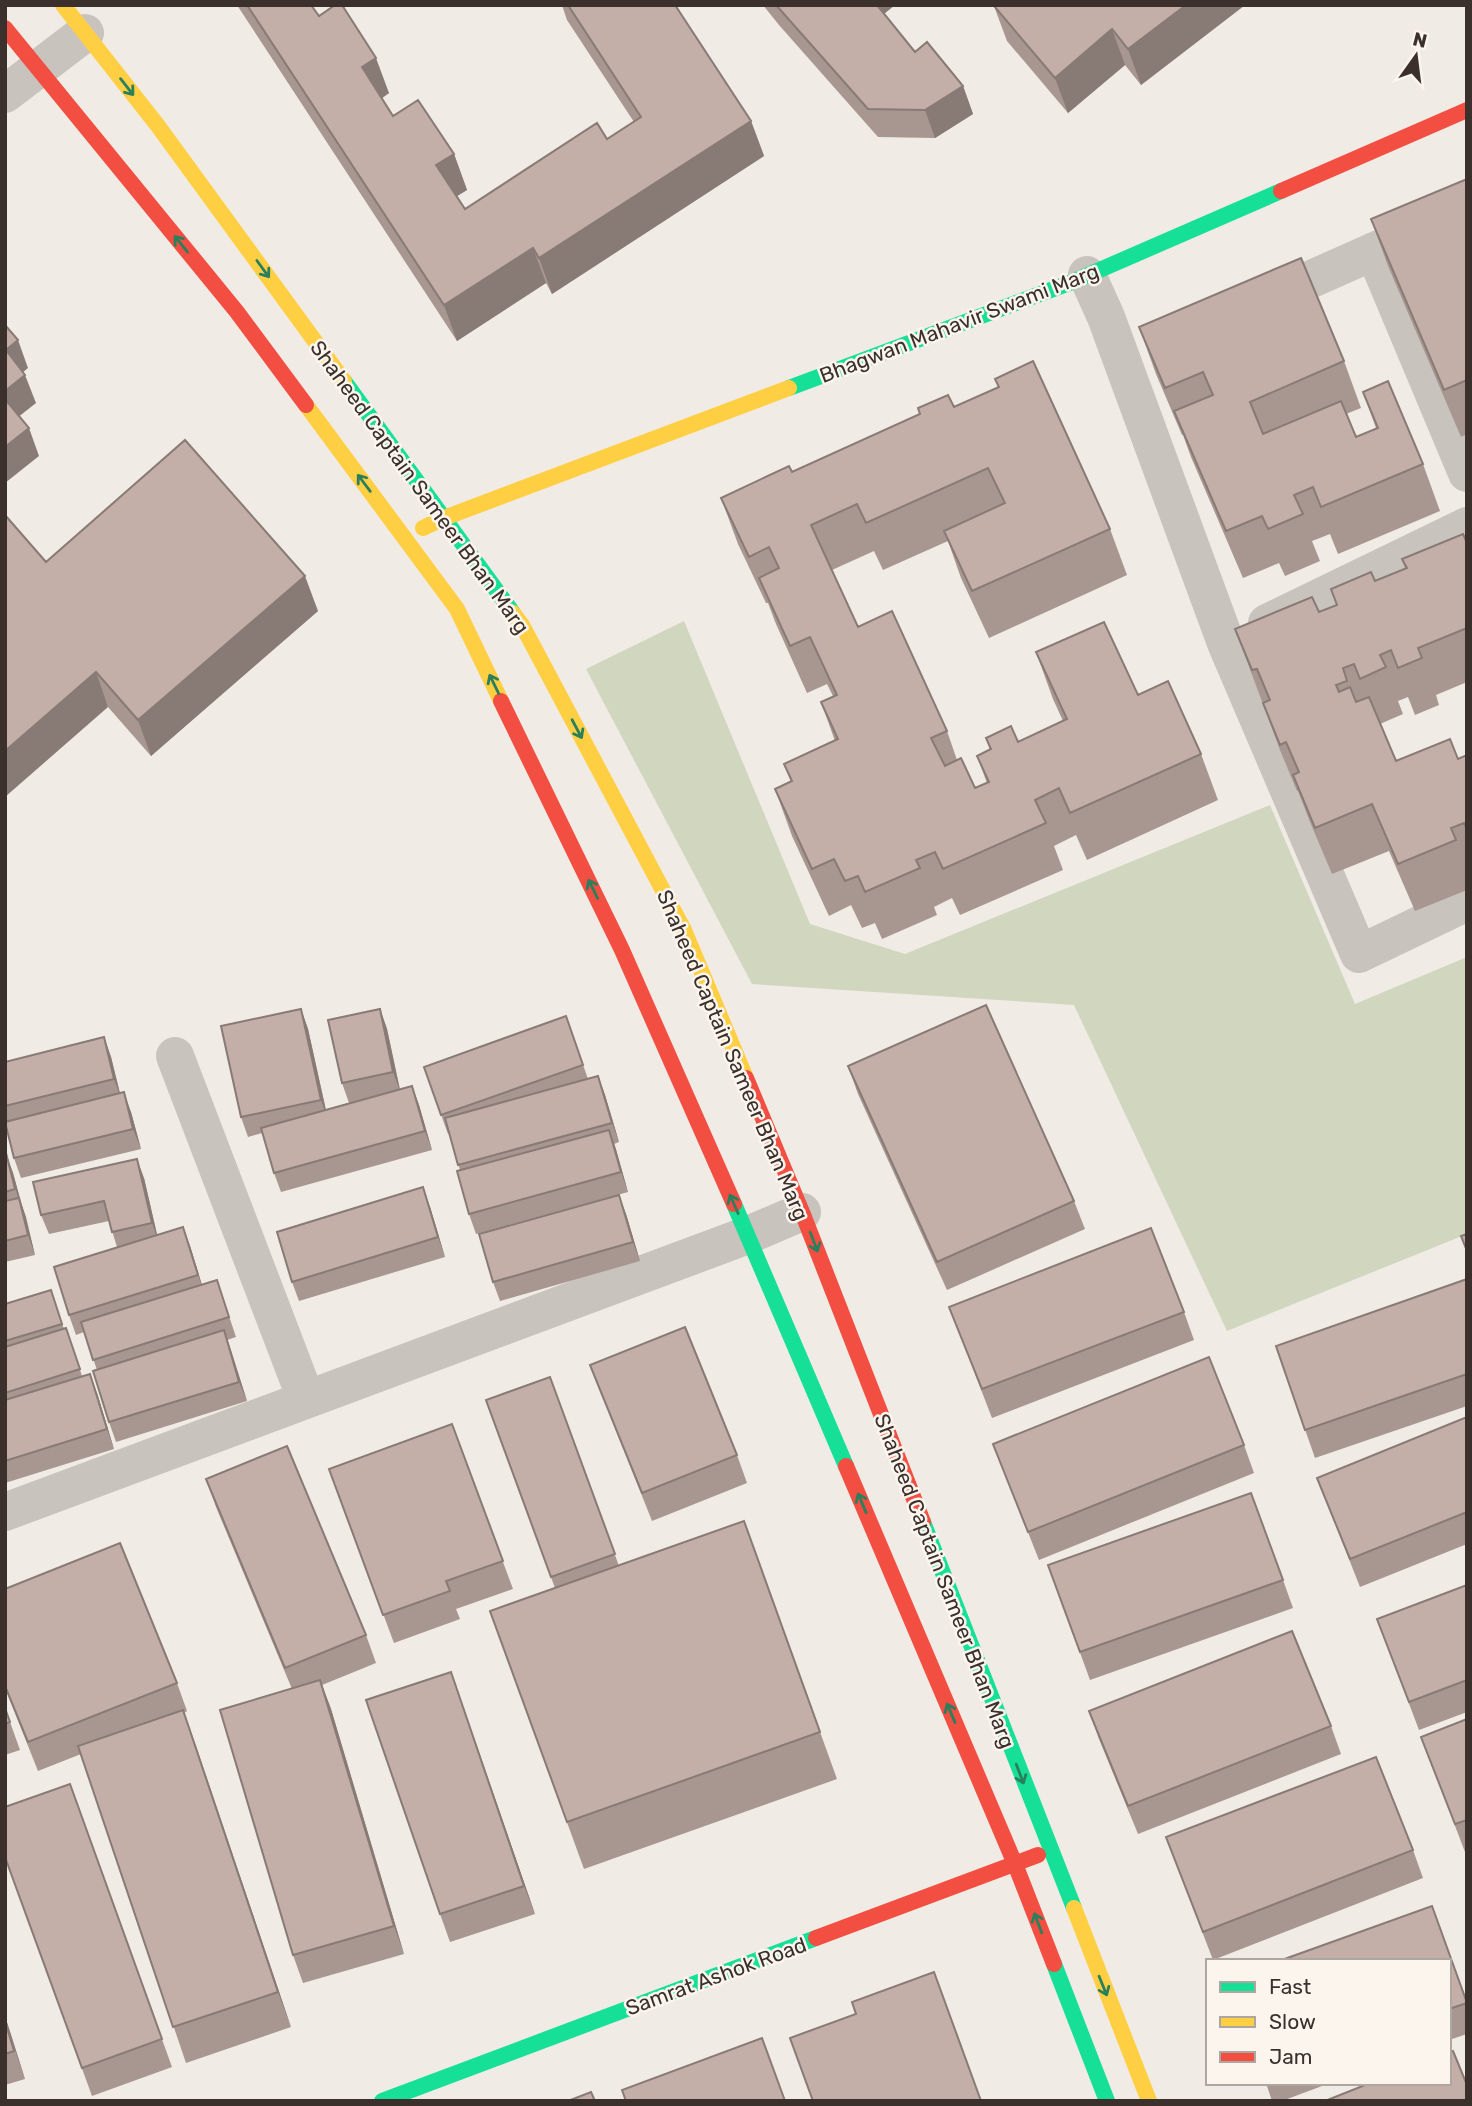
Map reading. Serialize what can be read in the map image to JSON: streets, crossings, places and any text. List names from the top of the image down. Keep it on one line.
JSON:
{"streets":{"street":["Bhagwan Mahavir Swami Marg","Shaheed Captain Sameer Bhan Marg","Samrat Ashok Road"]},"crossings":[["Bhagwan Mahavir Swami Marg","Shaheed Captain Sameer Bhan Marg"],["Shaheed Captain Sameer Bhan Marg","Samrat Ashok Road"]],"legend":["Fast","Slow","Jam"],"north":"top"}
